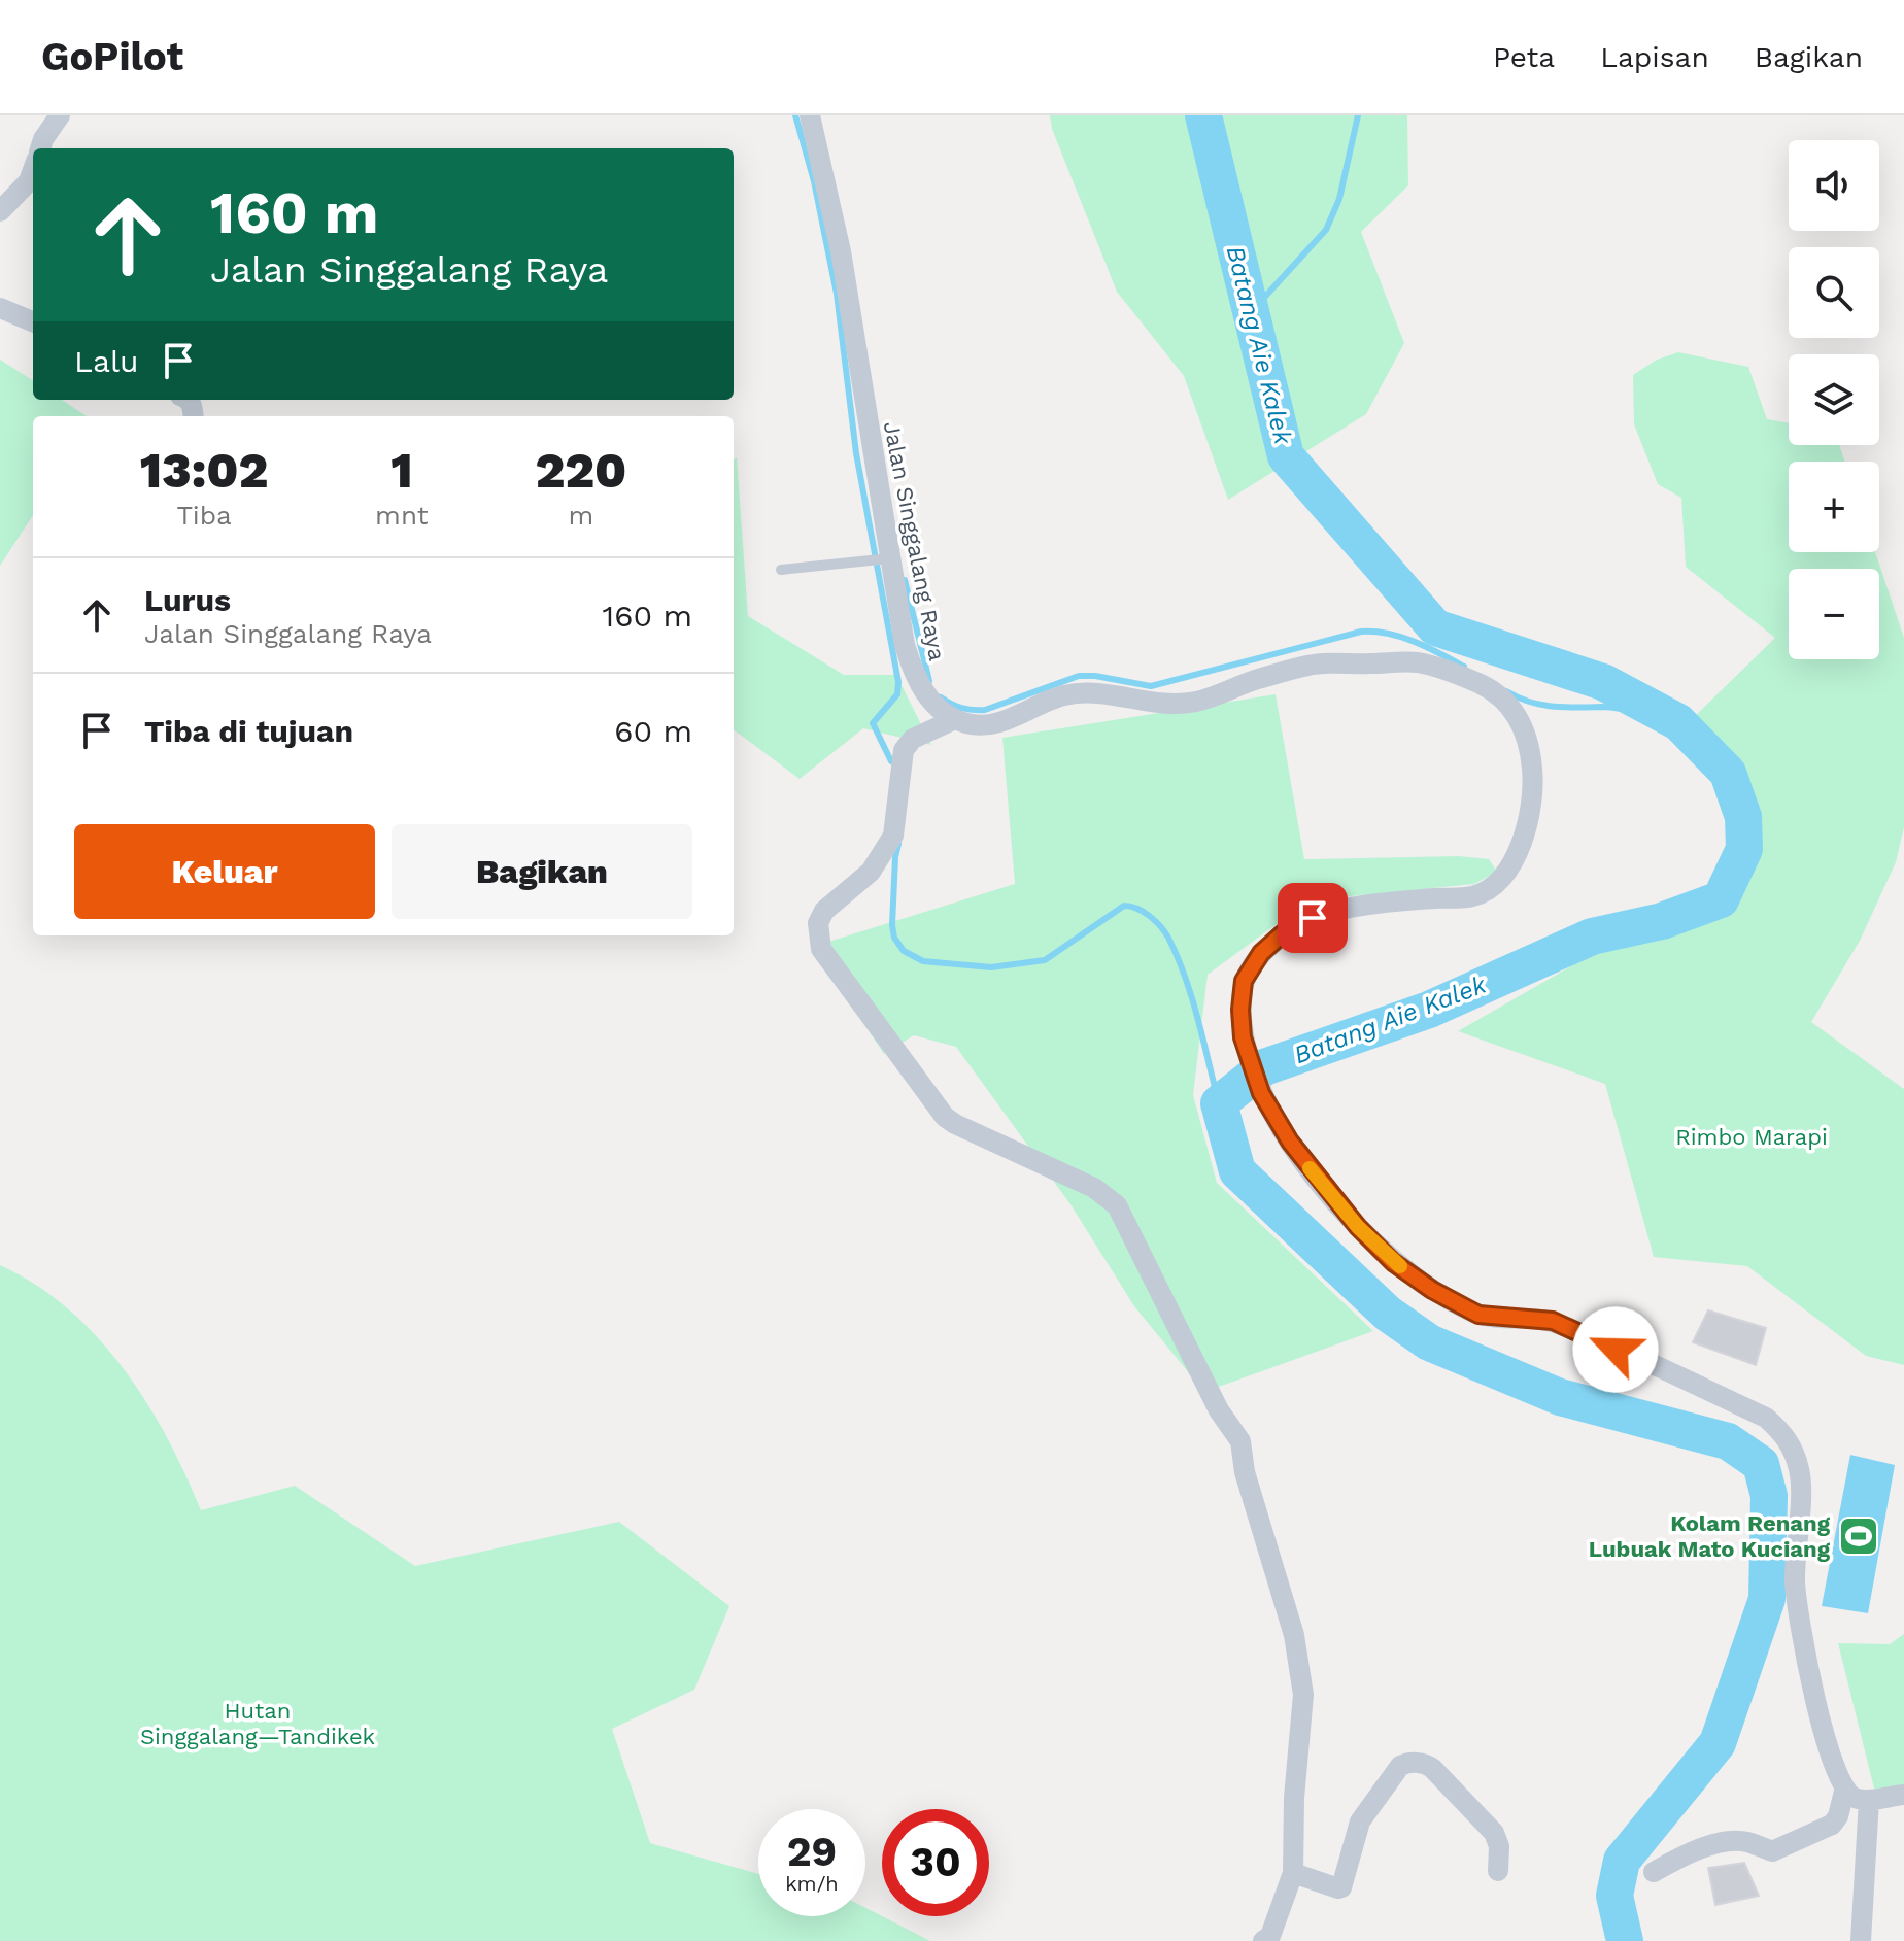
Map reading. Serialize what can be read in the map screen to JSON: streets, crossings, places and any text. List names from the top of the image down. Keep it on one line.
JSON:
{"streets":{"street":["Jalan Singgalang Raya"]},"water":["Batang Aie Kalek"],"parks":["Rimbo Marapi","Hutan Singgalang—Tandikek"],"places":{"sports":["Kolam Renang Lubuak Mato Kuciang"]},"page":{"header":"GoPilot","nav":["Peta","Lapisan","Bagikan"],"map_buttons":["+","−"],"turn":["160 m","Jalan Singgalang Raya"],"then":"Lalu","eta":["13:02","Tiba","1","mnt","220","m"],"list":[{"name":"Lurus","note":"Jalan Singgalang Raya","value":"160 m"},{"name":"Tiba di tujuan","value":"60 m"}],"buttons":["Keluar","Bagikan"],"speed":"29 km/h","limit":"30"}}
